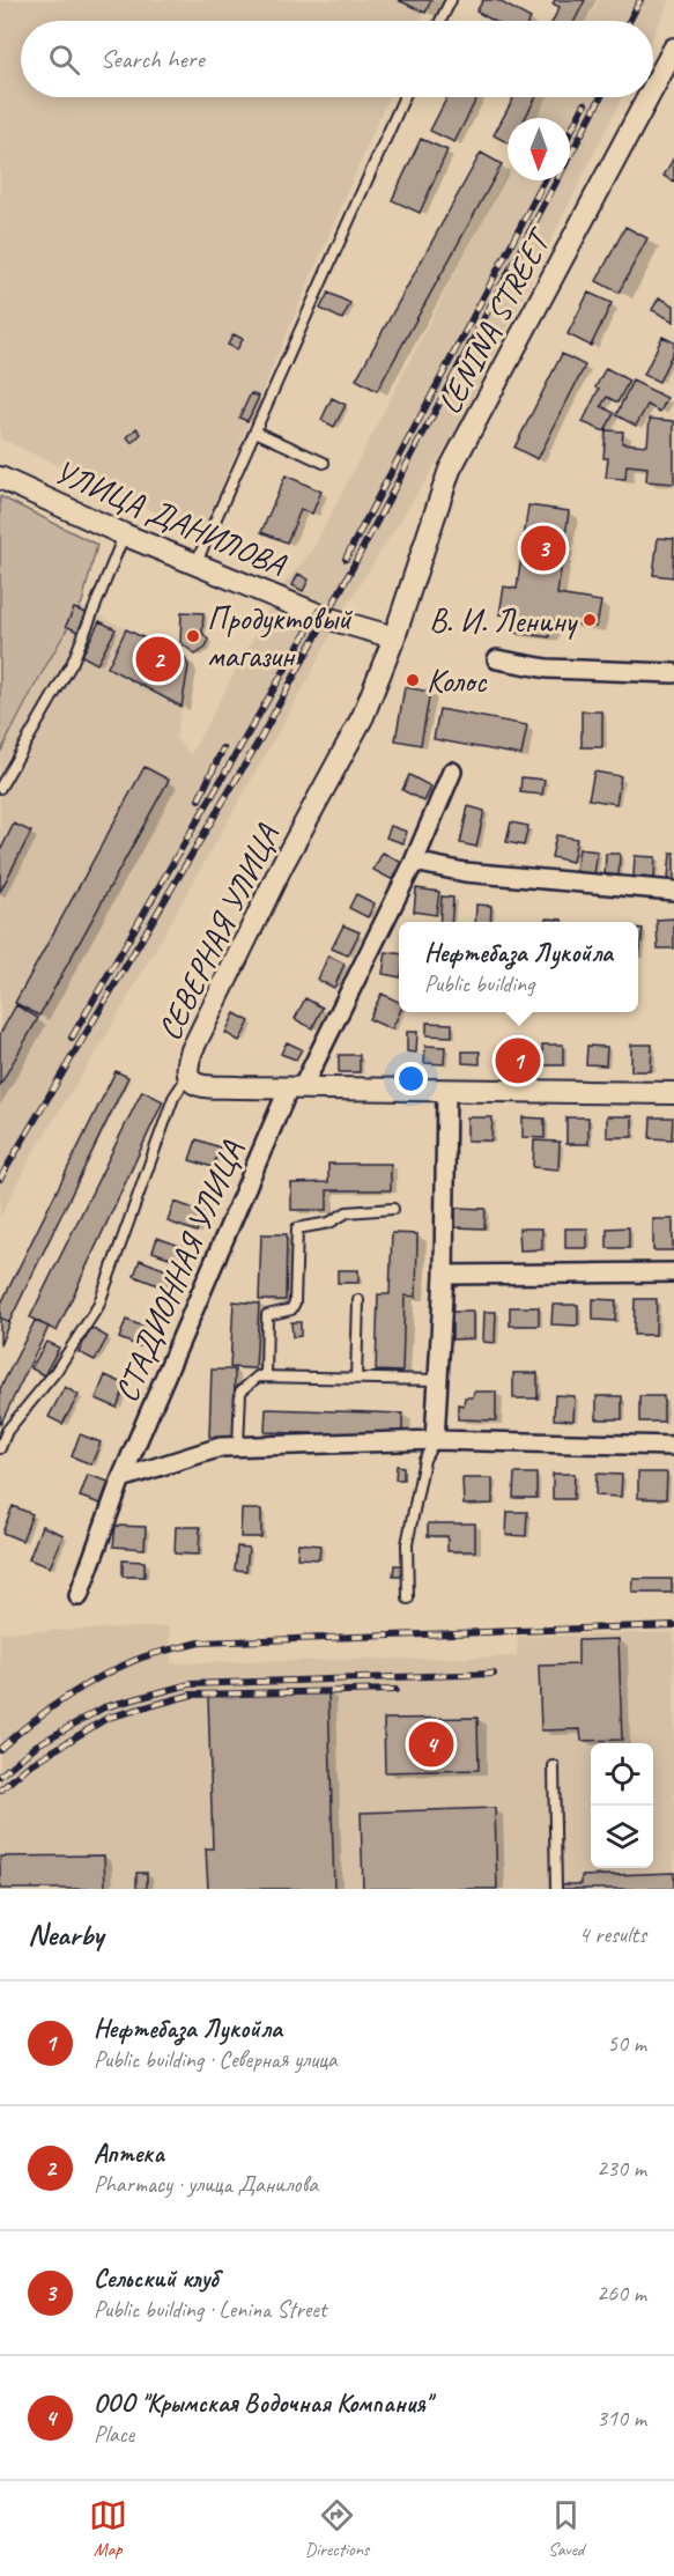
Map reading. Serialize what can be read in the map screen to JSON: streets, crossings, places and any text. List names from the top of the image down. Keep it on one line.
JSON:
{"streets":{"street":["LENINA STREET","УЛИЦА ДАНИЛОВА","СЕВЕРНАЯ УЛИЦА","СТАДИОННАЯ УЛИЦА"]},"crossings":[["LENINA STREET","УЛИЦА ДАНИЛОВА"],["LENINA STREET","СЕВЕРНАЯ УЛИЦА"],["УЛИЦА ДАНИЛОВА","СЕВЕРНАЯ УЛИЦА"],["СЕВЕРНАЯ УЛИЦА","СТАДИОННАЯ УЛИЦА"]],"places":["В. И. Ленину","Продуктовый магазин","Колос"],"north":"bottom","page":{"search":"Search here","pins":["3","2","1","4"],"popup":["Нефтебаза Лукойла","Public building"],"heading":["Nearby","4 results"],"list":[{"mark":"1","name":"Нефтебаза Лукойла","note":"Public building · Северная улица","value":"50 m"},{"mark":"2","name":"Аптека","note":"Pharmacy · улица Данилова","value":"230 m"},{"mark":"3","name":"Сельский клуб","note":"Public building · Lenina Street","value":"260 m"},{"mark":"4","name":"ООО \"Крымская Водочная Компания\"","note":"Place","value":"310 m"}],"nav":["Map","Directions","Saved"]}}
